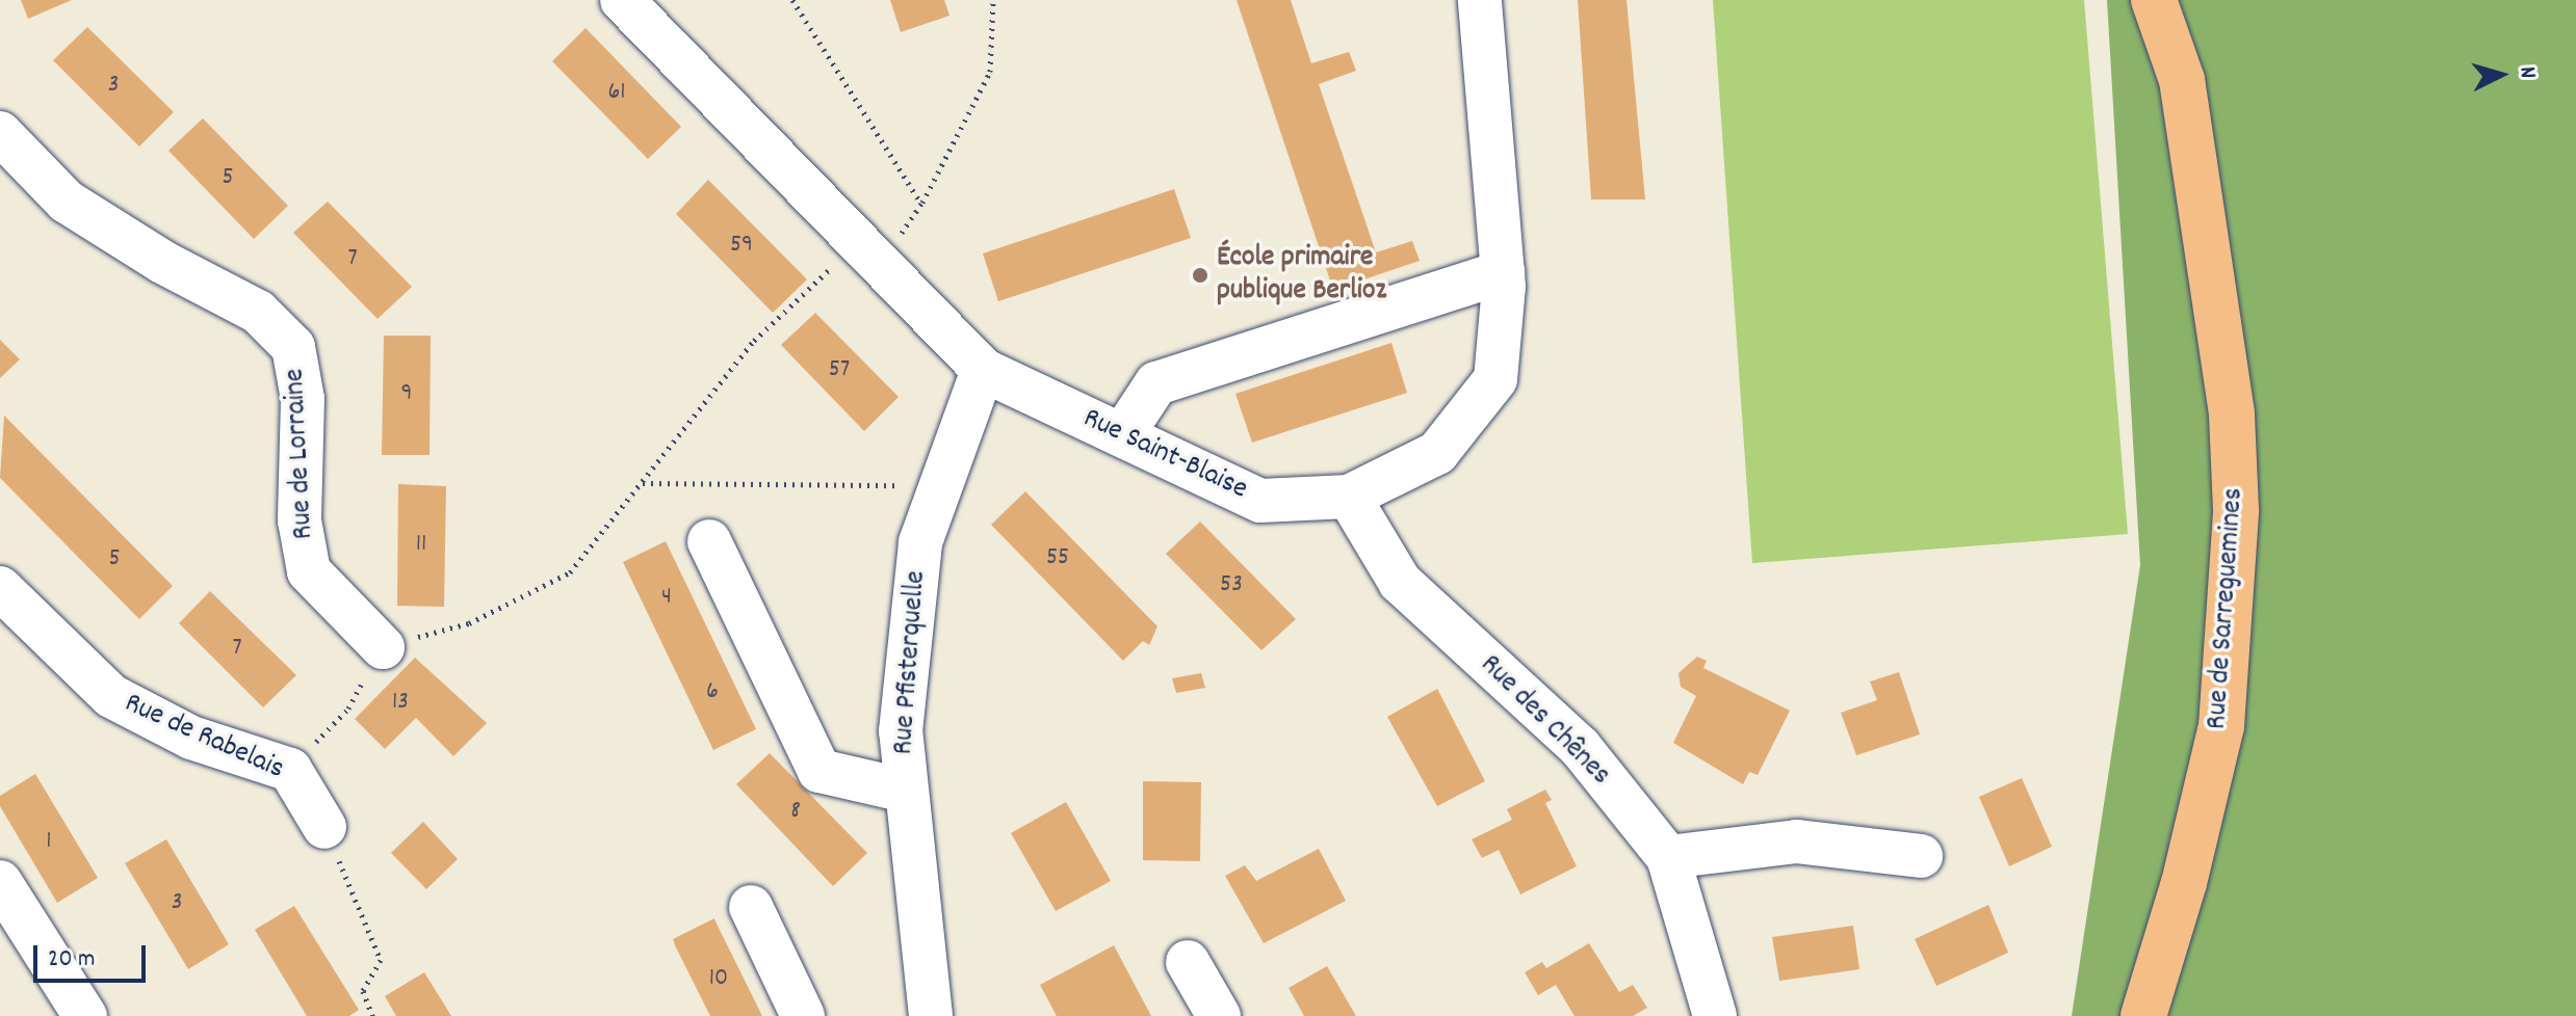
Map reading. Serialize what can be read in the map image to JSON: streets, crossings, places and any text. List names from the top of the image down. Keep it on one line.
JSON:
{"streets":{"main road":["Rue de Sarreguemines"],"street":["Rue de Lorraine","Rue Saint-Blaise","Rue Pfisterquelle","Rue des Chênes","Rue de Rabelais"]},"crossings":[["Rue Saint-Blaise","Rue Pfisterquelle"],["Rue Saint-Blaise","Rue des Chênes"]],"places":["École primaire publique Berlioz"],"house_numbers":["3","61","5","59","7","57","9","11","55","5","53","4","7","6","13","8","1","3","10"],"scale_bar":"20 m","north":"right"}
